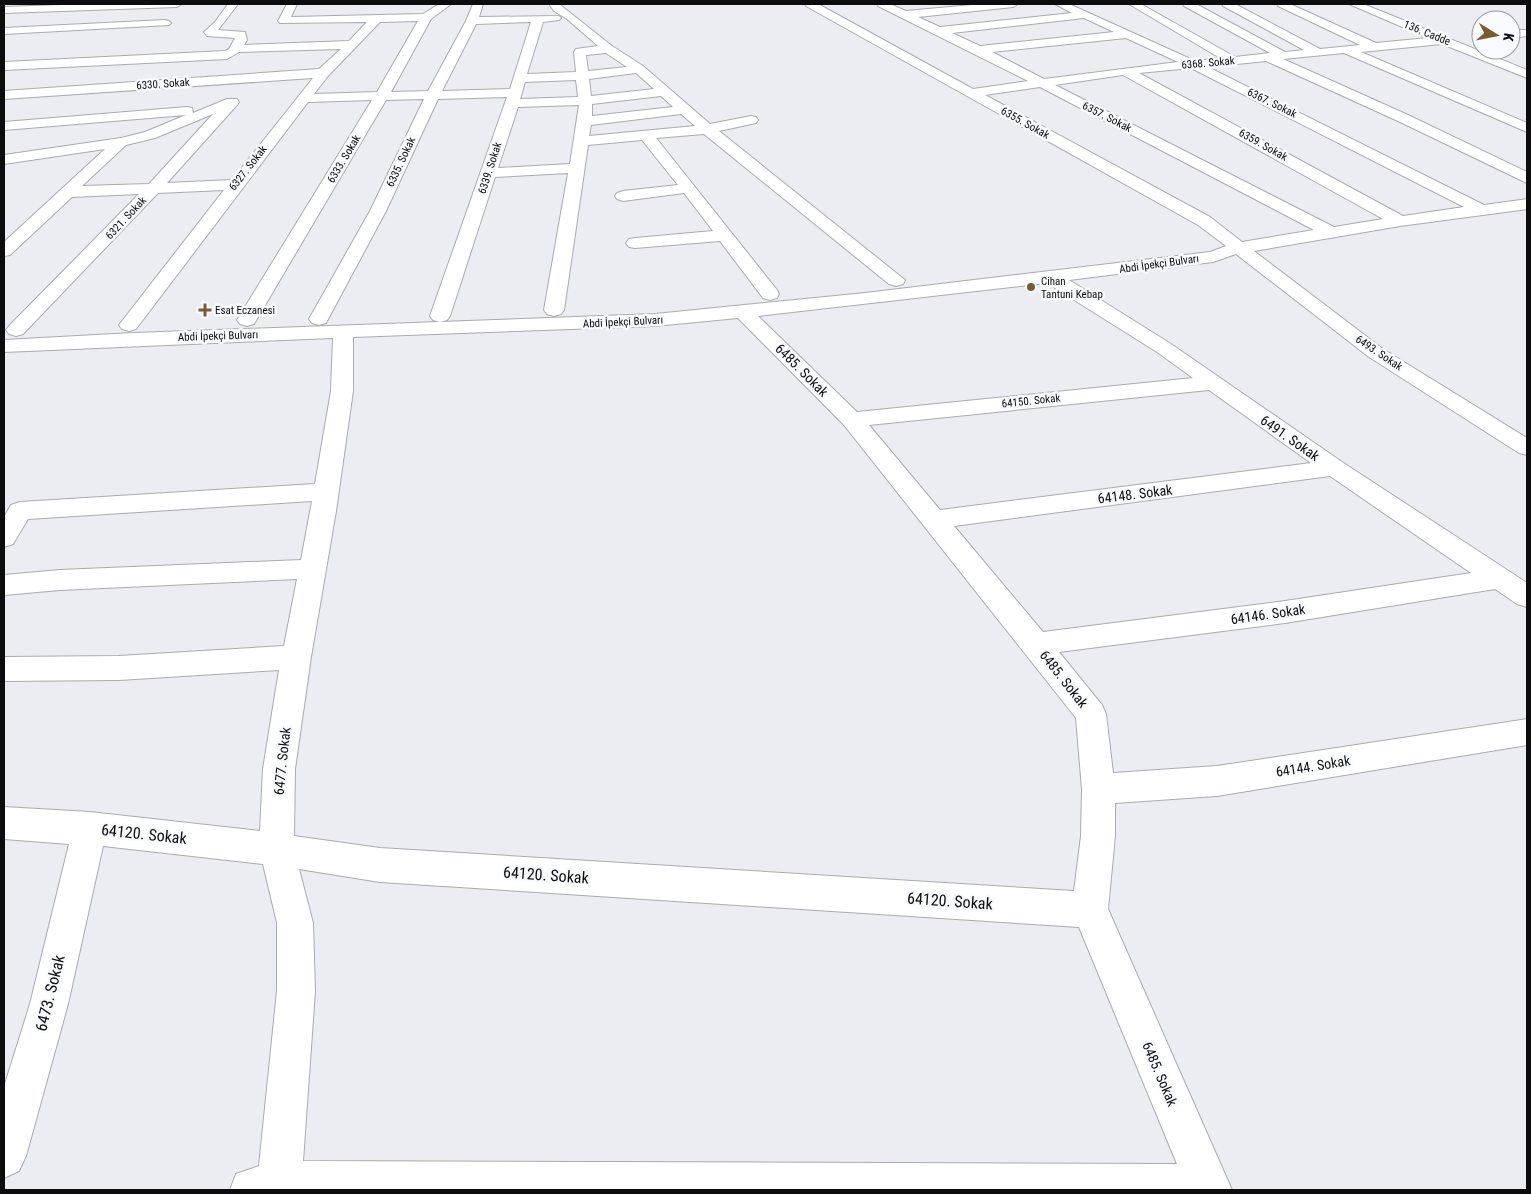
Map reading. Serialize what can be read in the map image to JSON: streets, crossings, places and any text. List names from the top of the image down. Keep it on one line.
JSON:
{"streets":{"street":["136. Cadde","6368. Sokak","6330. Sokak","6367. Sokak","6357. Sokak","6355. Sokak","6359. Sokak","6333. Sokak","6335. Sokak","6327. Sokak","6339. Sokak","6321. Sokak","Abdi İpekçi Bulvarı","6493. Sokak","6485. Sokak","64150. Sokak","6491. Sokak","64148. Sokak","64146. Sokak","6477. Sokak","64144. Sokak","64120. Sokak","6473. Sokak"]},"crossings":[["136. Cadde","6368. Sokak"],["6368. Sokak","6367. Sokak"],["6368. Sokak","6357. Sokak"],["6368. Sokak","6355. Sokak"],["6368. Sokak","6359. Sokak"],["6330. Sokak","6327. Sokak"],["6367. Sokak","Abdi İpekçi Bulvarı"],["6357. Sokak","Abdi İpekçi Bulvarı"],["6355. Sokak","Abdi İpekçi Bulvarı"],["6355. Sokak","6493. Sokak"],["6359. Sokak","Abdi İpekçi Bulvarı"],["6333. Sokak","Abdi İpekçi Bulvarı"],["6335. Sokak","Abdi İpekçi Bulvarı"],["6335. Sokak","6477. Sokak"],["6327. Sokak","Abdi İpekçi Bulvarı"],["6339. Sokak","Abdi İpekçi Bulvarı"],["6321. Sokak","Abdi İpekçi Bulvarı"],["Abdi İpekçi Bulvarı","6493. Sokak"],["Abdi İpekçi Bulvarı","6485. Sokak"],["Abdi İpekçi Bulvarı","6491. Sokak"],["Abdi İpekçi Bulvarı","6477. Sokak"],["6485. Sokak","64150. Sokak"],["6485. Sokak","64148. Sokak"],["6485. Sokak","64146. Sokak"],["6485. Sokak","64144. Sokak"],["6485. Sokak","64120. Sokak"],["64150. Sokak","6491. Sokak"],["6491. Sokak","64148. Sokak"],["6491. Sokak","64146. Sokak"],["6477. Sokak","64120. Sokak"],["64120. Sokak","6473. Sokak"]],"places":{"other":["Cihan Tantuni Kebap"],"health":["Esat Eczanesi"]},"north":"right"}
